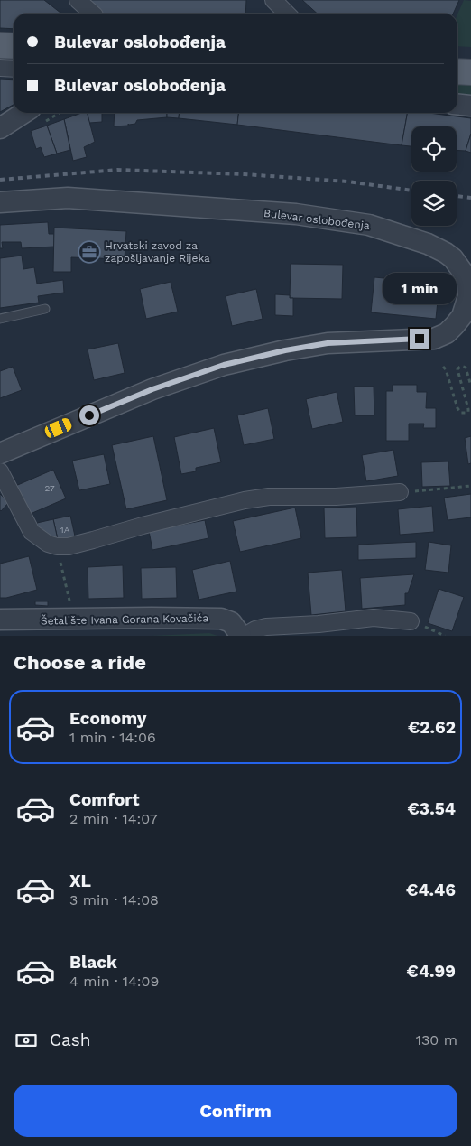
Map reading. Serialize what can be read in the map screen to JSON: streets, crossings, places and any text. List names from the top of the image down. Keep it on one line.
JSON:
{"streets":{"street":["Bulevar oslobođenja","Šetalište Ivana Gorana Kovačića"]},"places":{"office":["Hrvatski zavod za zapošljavanje Rijeka"]},"house_numbers":["27","1A"],"page":{"banner":["Bulevar oslobođenja","Bulevar oslobođenja"],"bubble":"1 min","heading":"Choose a ride","list":[{"name":"Economy","note":"1 min · 14:06","value":"€2.62"},{"name":"Comfort","note":"2 min · 14:07","value":"€3.54"},{"name":"XL","note":"3 min · 14:08","value":"€4.46"},{"name":"Black","note":"4 min · 14:09","value":"€4.99"}],"pay":["Cash","130 m"],"buttons":"Confirm"}}
